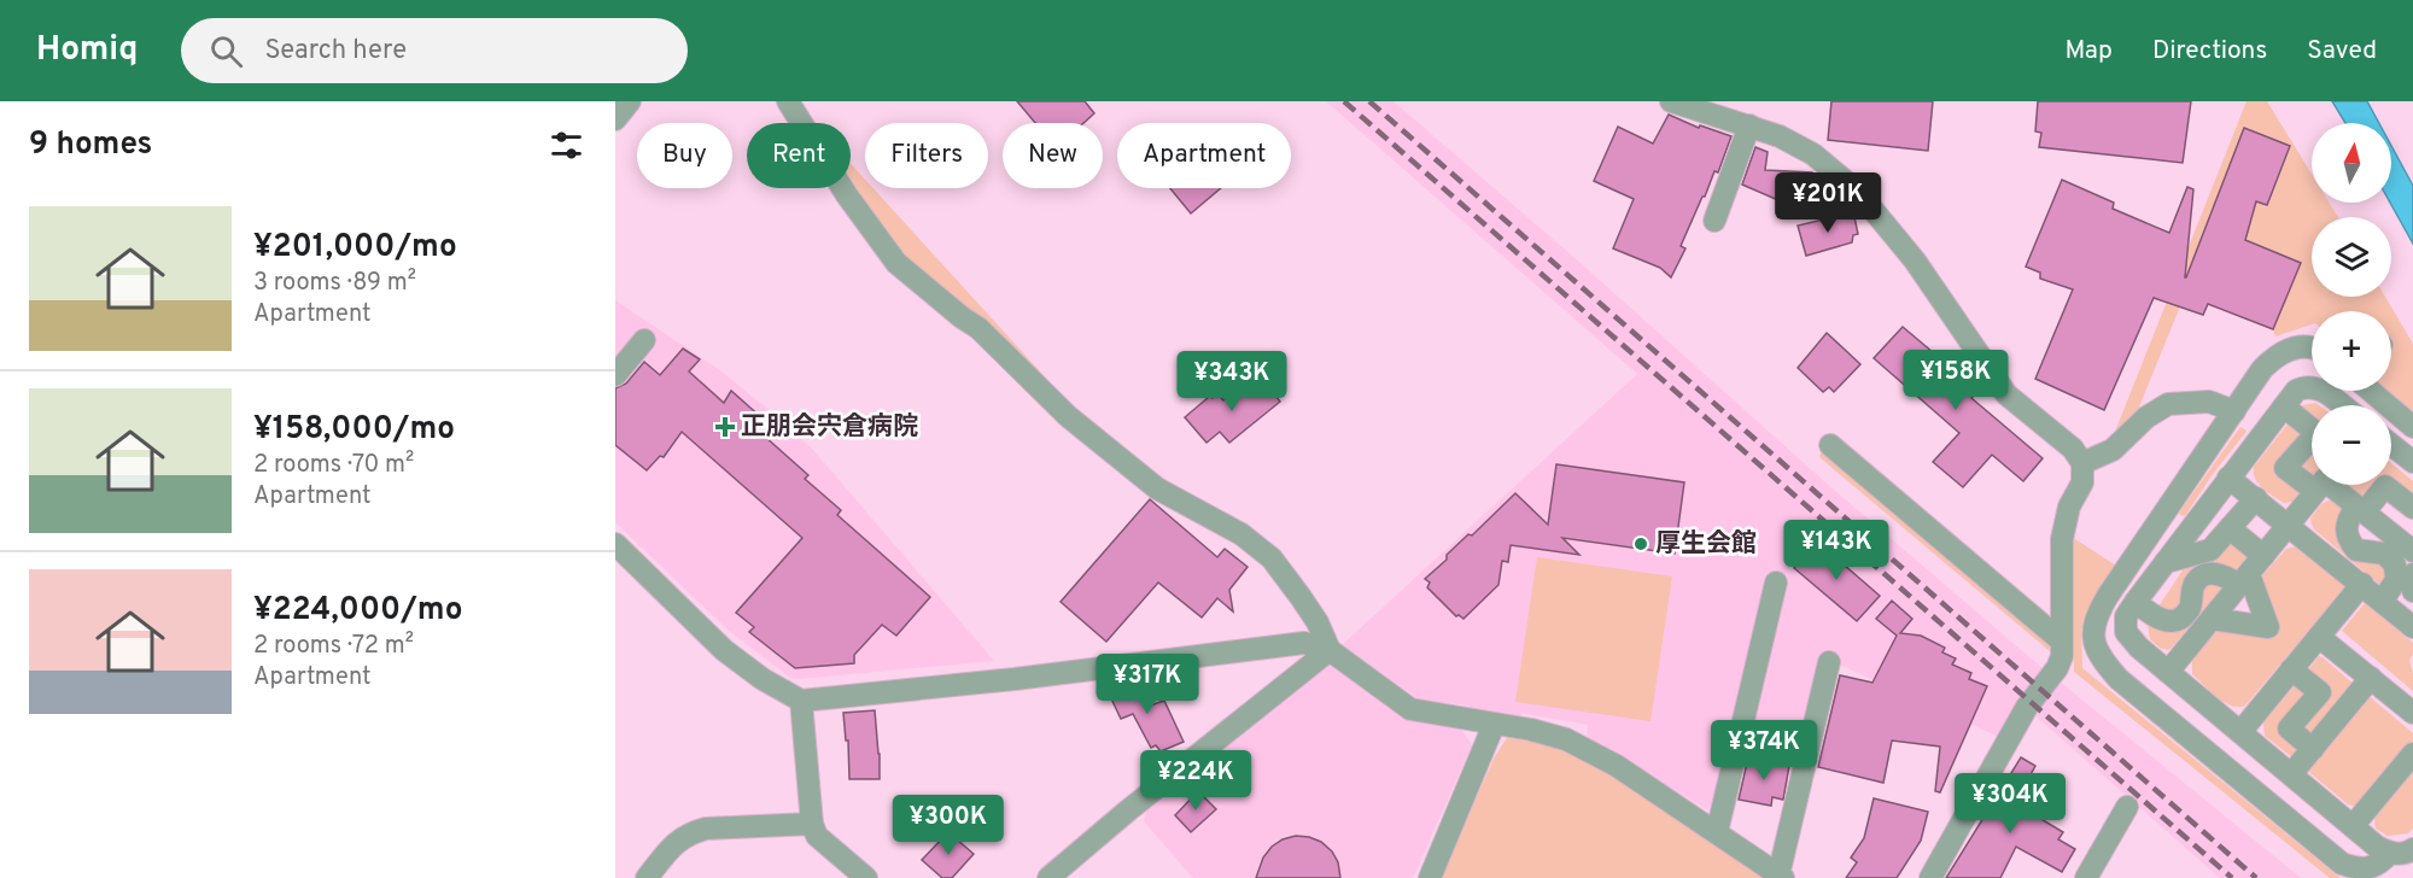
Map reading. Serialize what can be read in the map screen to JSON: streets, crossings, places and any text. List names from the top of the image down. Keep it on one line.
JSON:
{"places":{"health":["正朋会宍倉病院"],"other":["厚生会館"]},"north":"top","page":{"header":"Homiq","search":"Search here","nav":["Map","Directions","Saved"],"heading":"9 homes","map_buttons":["+","−"],"chip":["Buy","Rent","Filters","New","Apartment"],"price":["¥201K","¥158K","¥343K","¥143K","¥317K","¥374K","¥224K","¥304K","¥300K"],"list":[{"name":"¥201,000/mo","note":"3 rooms · 89 m² · Apartment"},{"name":"¥158,000/mo","note":"2 rooms · 70 m² · Apartment"},{"name":"¥224,000/mo","note":"2 rooms · 72 m² · Apartment"}]}}
